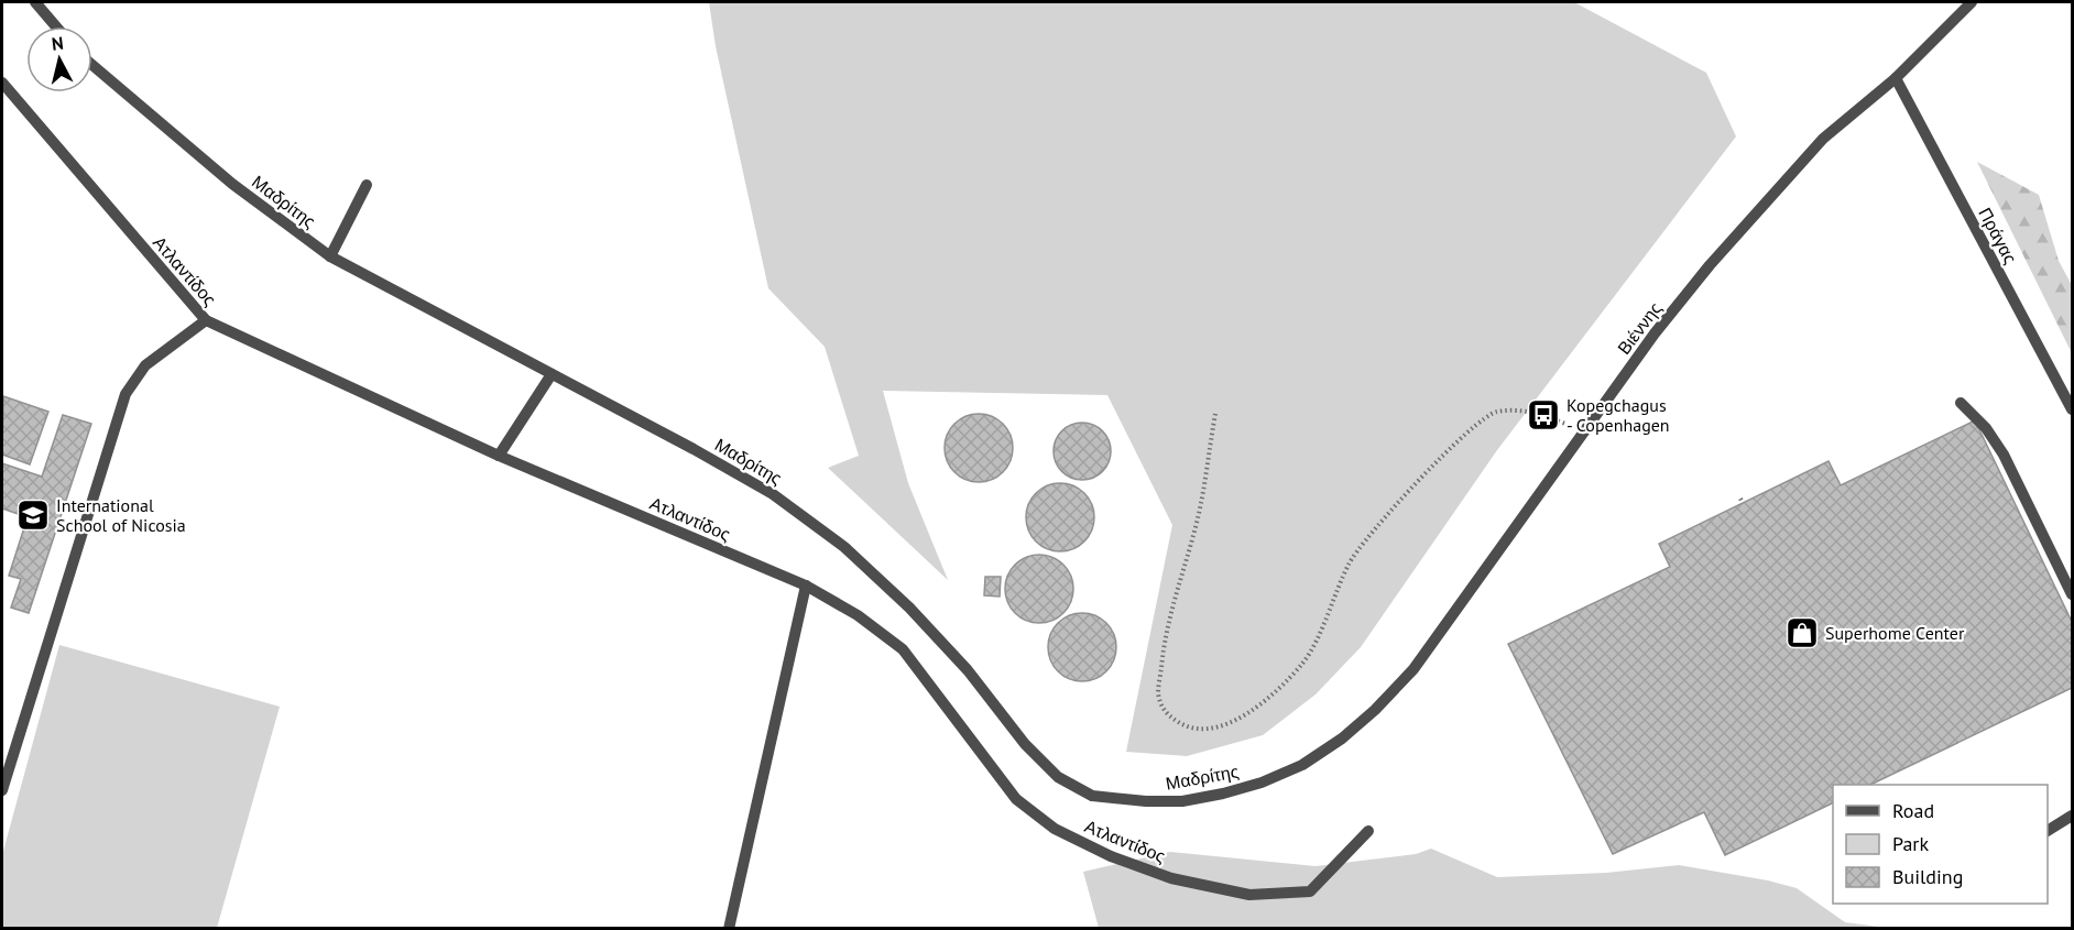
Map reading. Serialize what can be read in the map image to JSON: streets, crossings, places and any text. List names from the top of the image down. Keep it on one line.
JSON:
{"streets":{"street":["Μαδρίτης","Πράγας","Ατλαντίδος","Βιέννης"]},"crossings":[["Μαδρίτης","Βιέννης"],["Πράγας","Βιέννης"]],"places":{"bus stop":["Kopegchagus - Copenhagen"],"school or university":["International School of Nicosia"],"shop":["Superhome Center"]},"legend":["Road","Park","Building"],"north":"top"}
